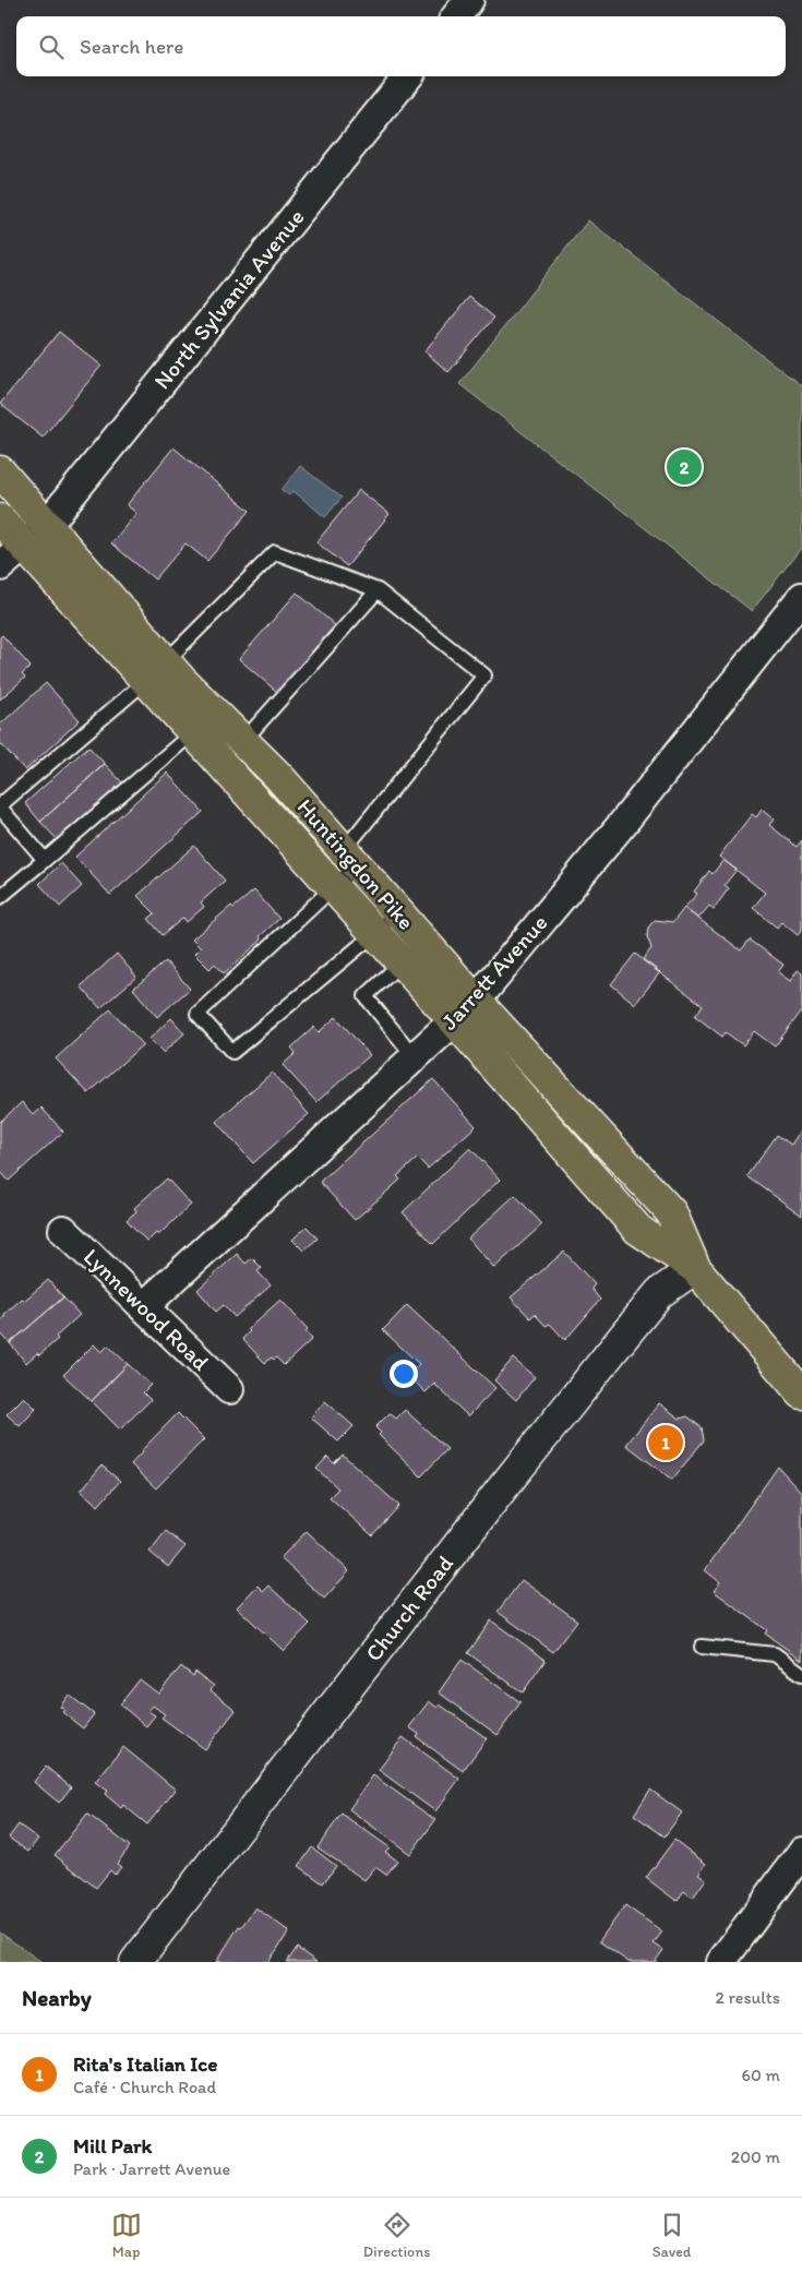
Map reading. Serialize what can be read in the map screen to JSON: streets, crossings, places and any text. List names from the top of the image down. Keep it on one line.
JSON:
{"streets":{"main road":["Huntingdon Pike"],"street":["North Sylvania Avenue","Jarrett Avenue","Lynnewood Road","Church Road"]},"crossings":[["North Sylvania Avenue","Huntingdon Pike"],["Huntingdon Pike","Jarrett Avenue"],["Huntingdon Pike","Church Road"],["Jarrett Avenue","Lynnewood Road"]],"page":{"search":"Search here","pins":["2","1"],"heading":["Nearby","2 results"],"list":[{"mark":"1","name":"Rita's Italian Ice","note":"Café · Church Road","value":"60 m"},{"mark":"2","name":"Mill Park","note":"Park · Jarrett Avenue","value":"200 m"}],"nav":["Map","Directions","Saved"]}}
